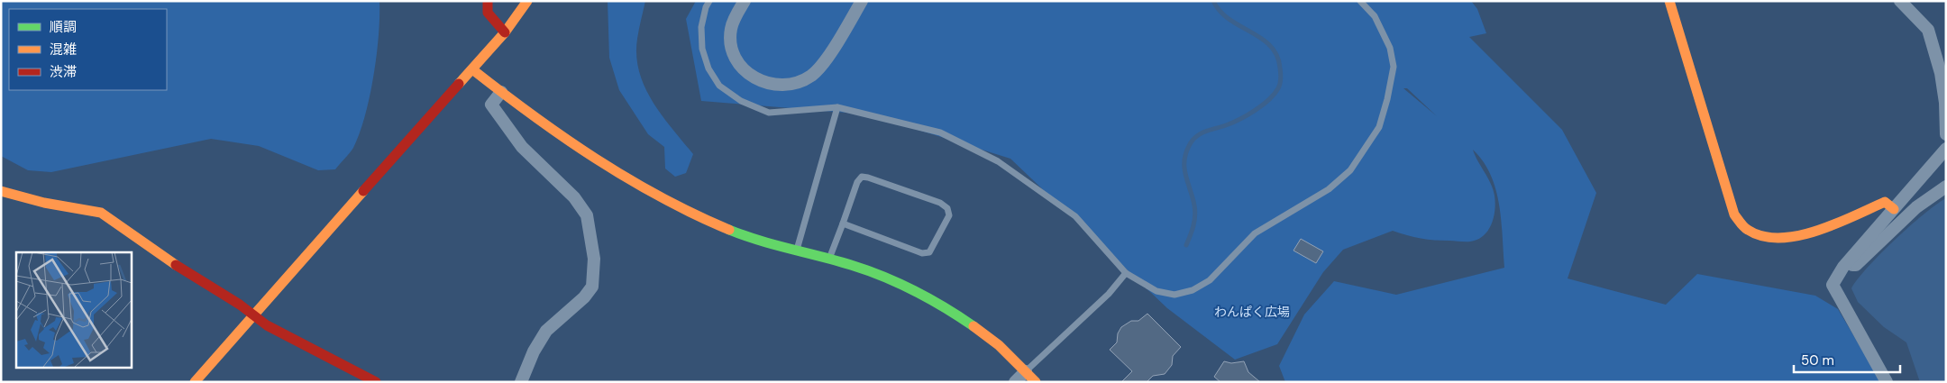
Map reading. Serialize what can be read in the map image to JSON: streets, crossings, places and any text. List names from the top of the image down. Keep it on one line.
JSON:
{"parks":["わんぱく広場"],"legend":["順調","混雑","渋滞"],"scale_bar":"50 m"}
